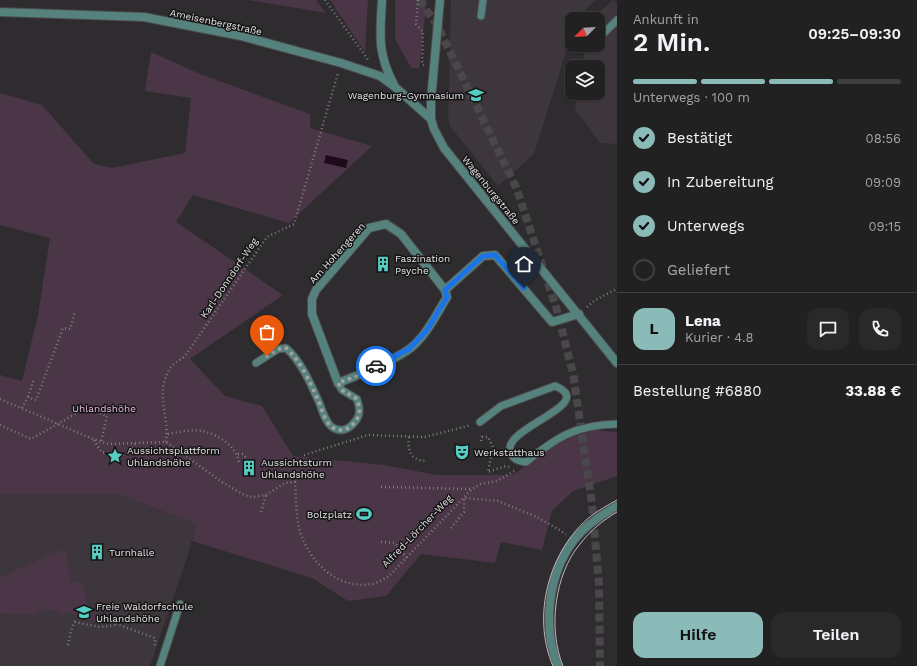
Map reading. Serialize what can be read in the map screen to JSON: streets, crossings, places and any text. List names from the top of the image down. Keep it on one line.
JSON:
{"streets":{"street":["Ameisenbergstraße","Wagenburgstraße","Am Hohengeren"],"path":["Karl-Donndorf-Weg","Alfred-Lörcher-Weg"]},"crossings":[["Ameisenbergstraße","Wagenburgstraße"]],"parks":["Uhlandshöhe"],"places":{"school or university":["Wagenburg-Gymnasium","Freie Waldorfschule Uhlandshöhe"],"building":["Faszination Psyche","Aussichtsturm Uhlandshöhe","Turnhalle"],"theatre":["Werkstatthaus"],"place":["Aussichtsplattform Uhlandshöhe"],"sports":["Bolzplatz"]},"north":"bottom left","page":{"heading":["2 Min.","Ankunft in","09:25–09:30"],"panel":["Lena","Kurier · 4.8","Bestellung #6880","33.88 €"],"bar":"Unterwegs · 100 m","list":[["Bestätigt","08:56"],["In Zubereitung","09:09"],["Unterwegs","09:15"],"Geliefert"],"round":"L","buttons":["Hilfe","Teilen"]}}
